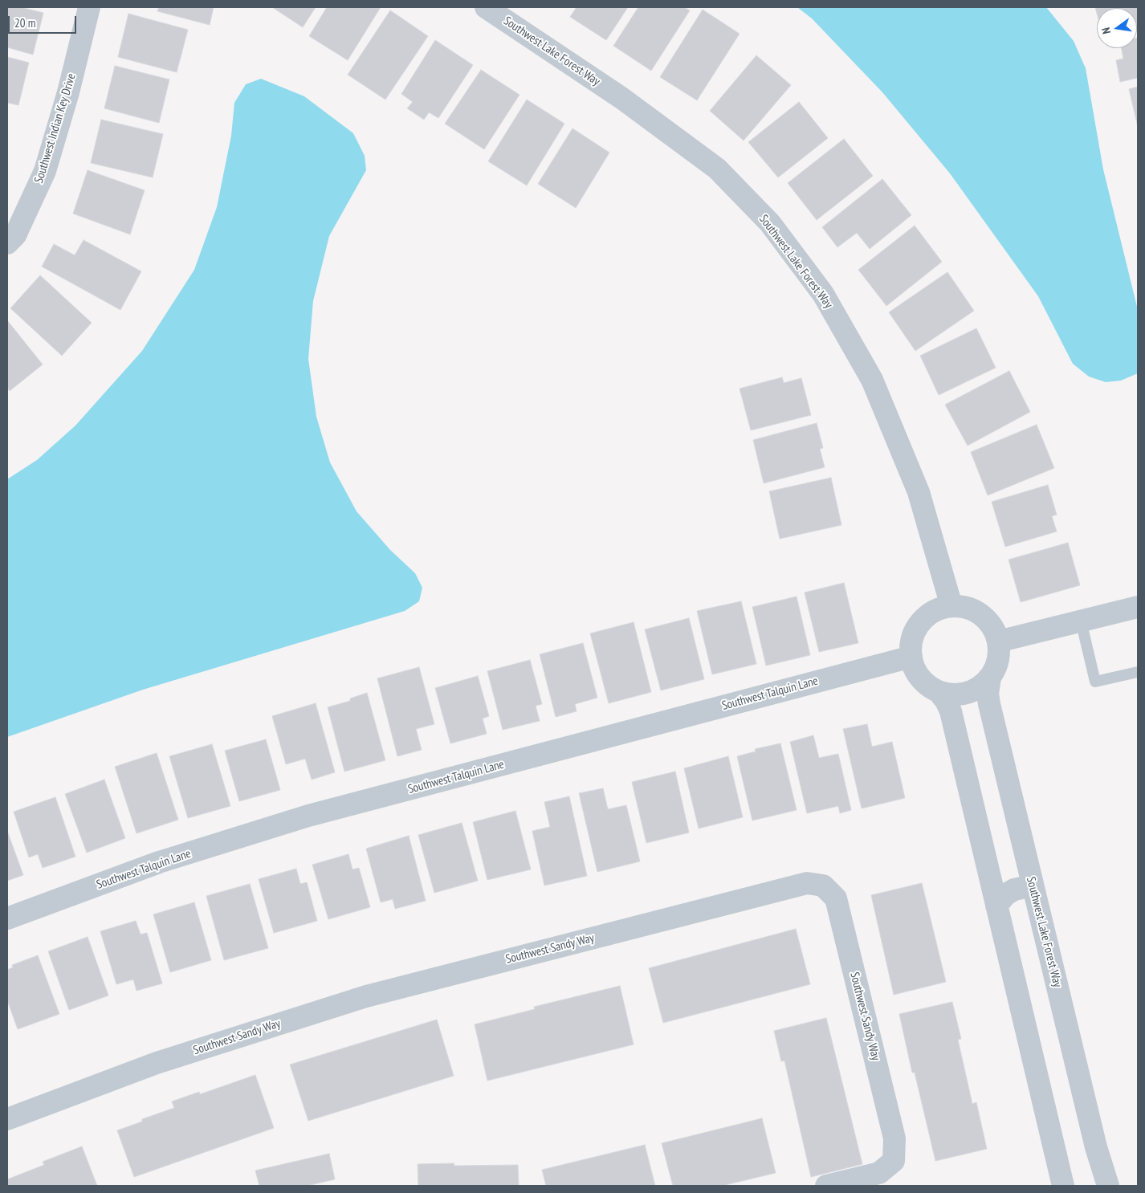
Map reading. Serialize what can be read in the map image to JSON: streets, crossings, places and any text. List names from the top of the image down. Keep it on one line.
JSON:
{"streets":{"street":["Southwest Lake Forest Way","Southwest Indian Key Drive","Southwest Talquin Lane","Southwest Sandy Way"]},"crossings":[["Southwest Lake Forest Way","Southwest Talquin Lane"]],"scale_bar":"20 m","north":"left"}
